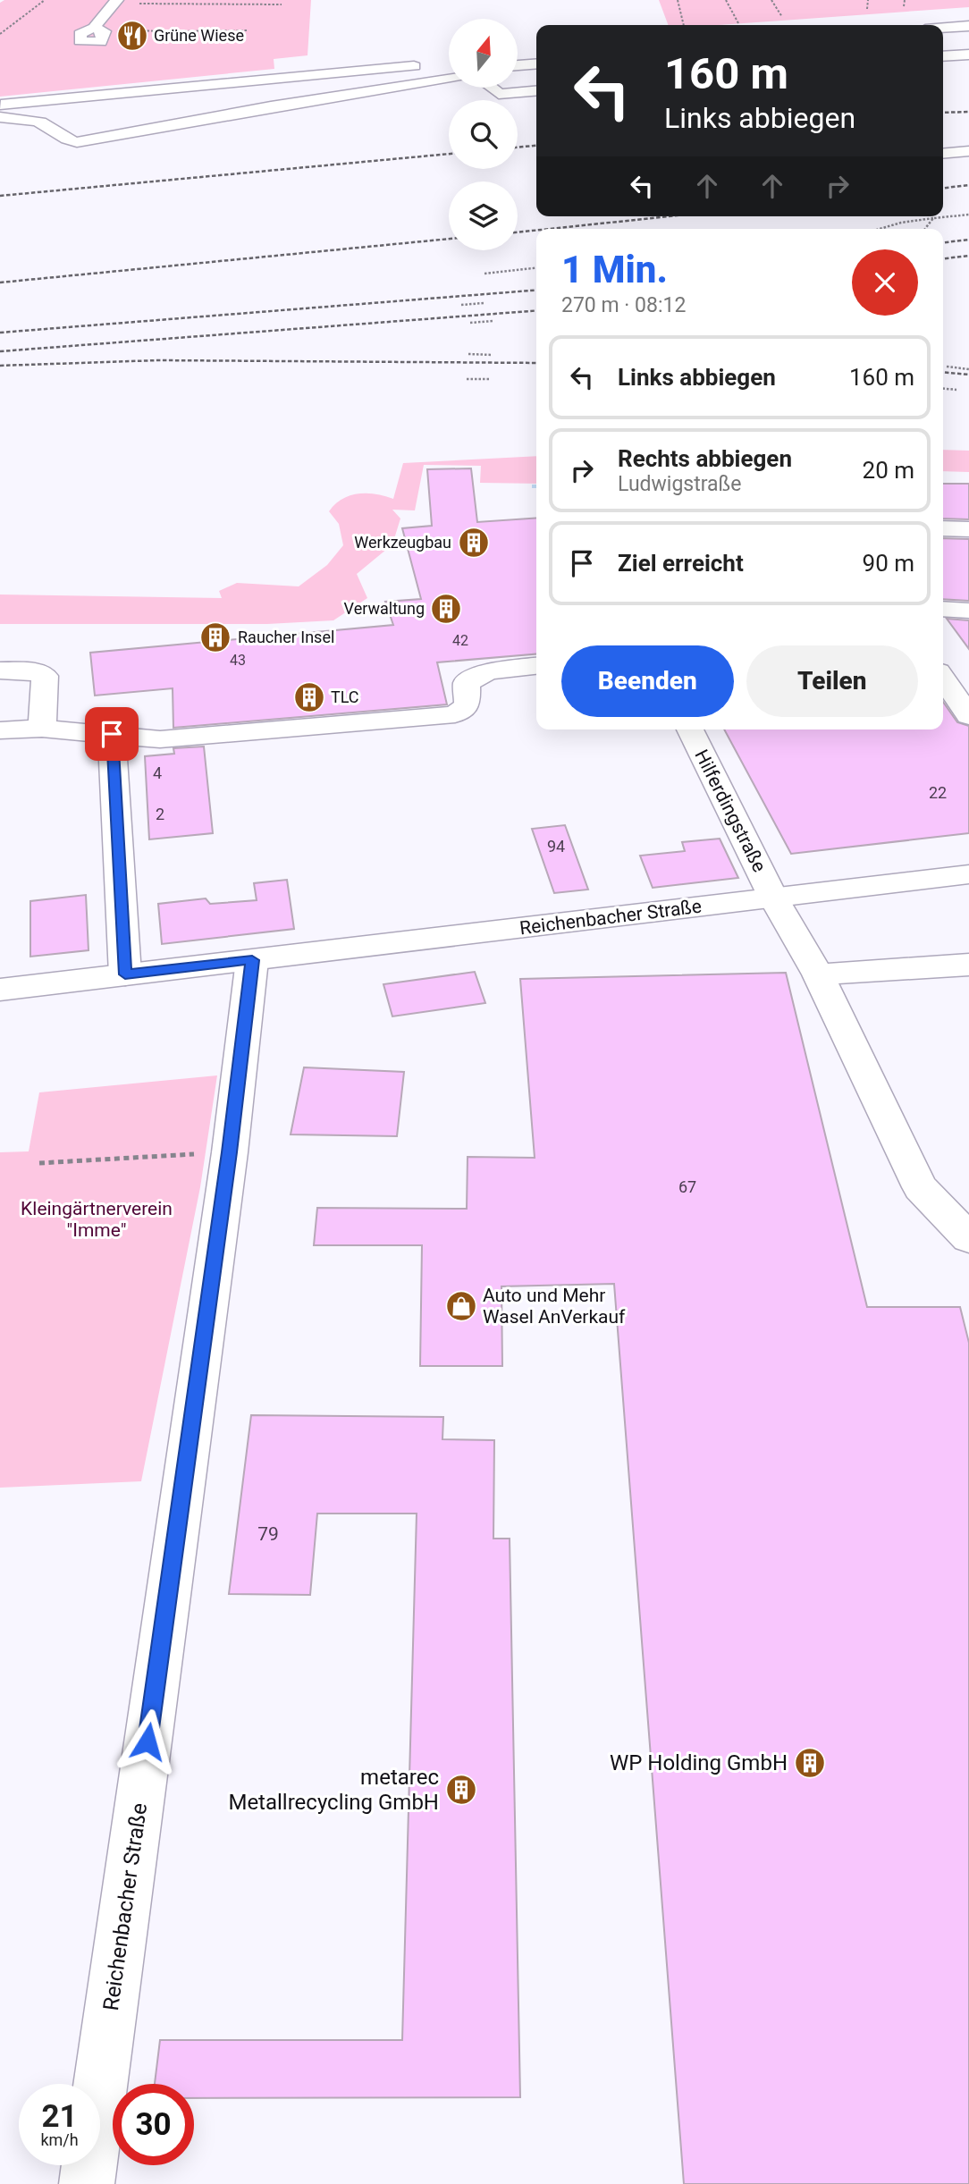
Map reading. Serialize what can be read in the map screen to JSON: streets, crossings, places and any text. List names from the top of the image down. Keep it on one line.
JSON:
{"streets":{"street":["Hilferdingstraße","Reichenbacher Straße"]},"crossings":[["Hilferdingstraße","Reichenbacher Straße"]],"parks":["Kleingärtnerverein \"Imme\""],"places":{"restaurant":["Grüne Wiese"],"building":["Werkzeugbau","Verwaltung","Raucher Insel","TLC","WP Holding GmbH","metarec Metallrecycling GmbH"],"shop":["Auto und Mehr Wasel AnVerkauf"]},"house_numbers":["42","43","4","22","2","94","67","79"],"north":"top","page":{"turn":["160 m","Links abbiegen"],"heading":["1 Min.","270 m · 08:12"],"list":[{"name":"Links abbiegen","value":"160 m"},{"name":"Rechts abbiegen","note":"Ludwigstraße","value":"20 m"},{"name":"Ziel erreicht","value":"90 m"}],"buttons":["Beenden","Teilen"],"speed":"21 km/h","limit":"30"}}
